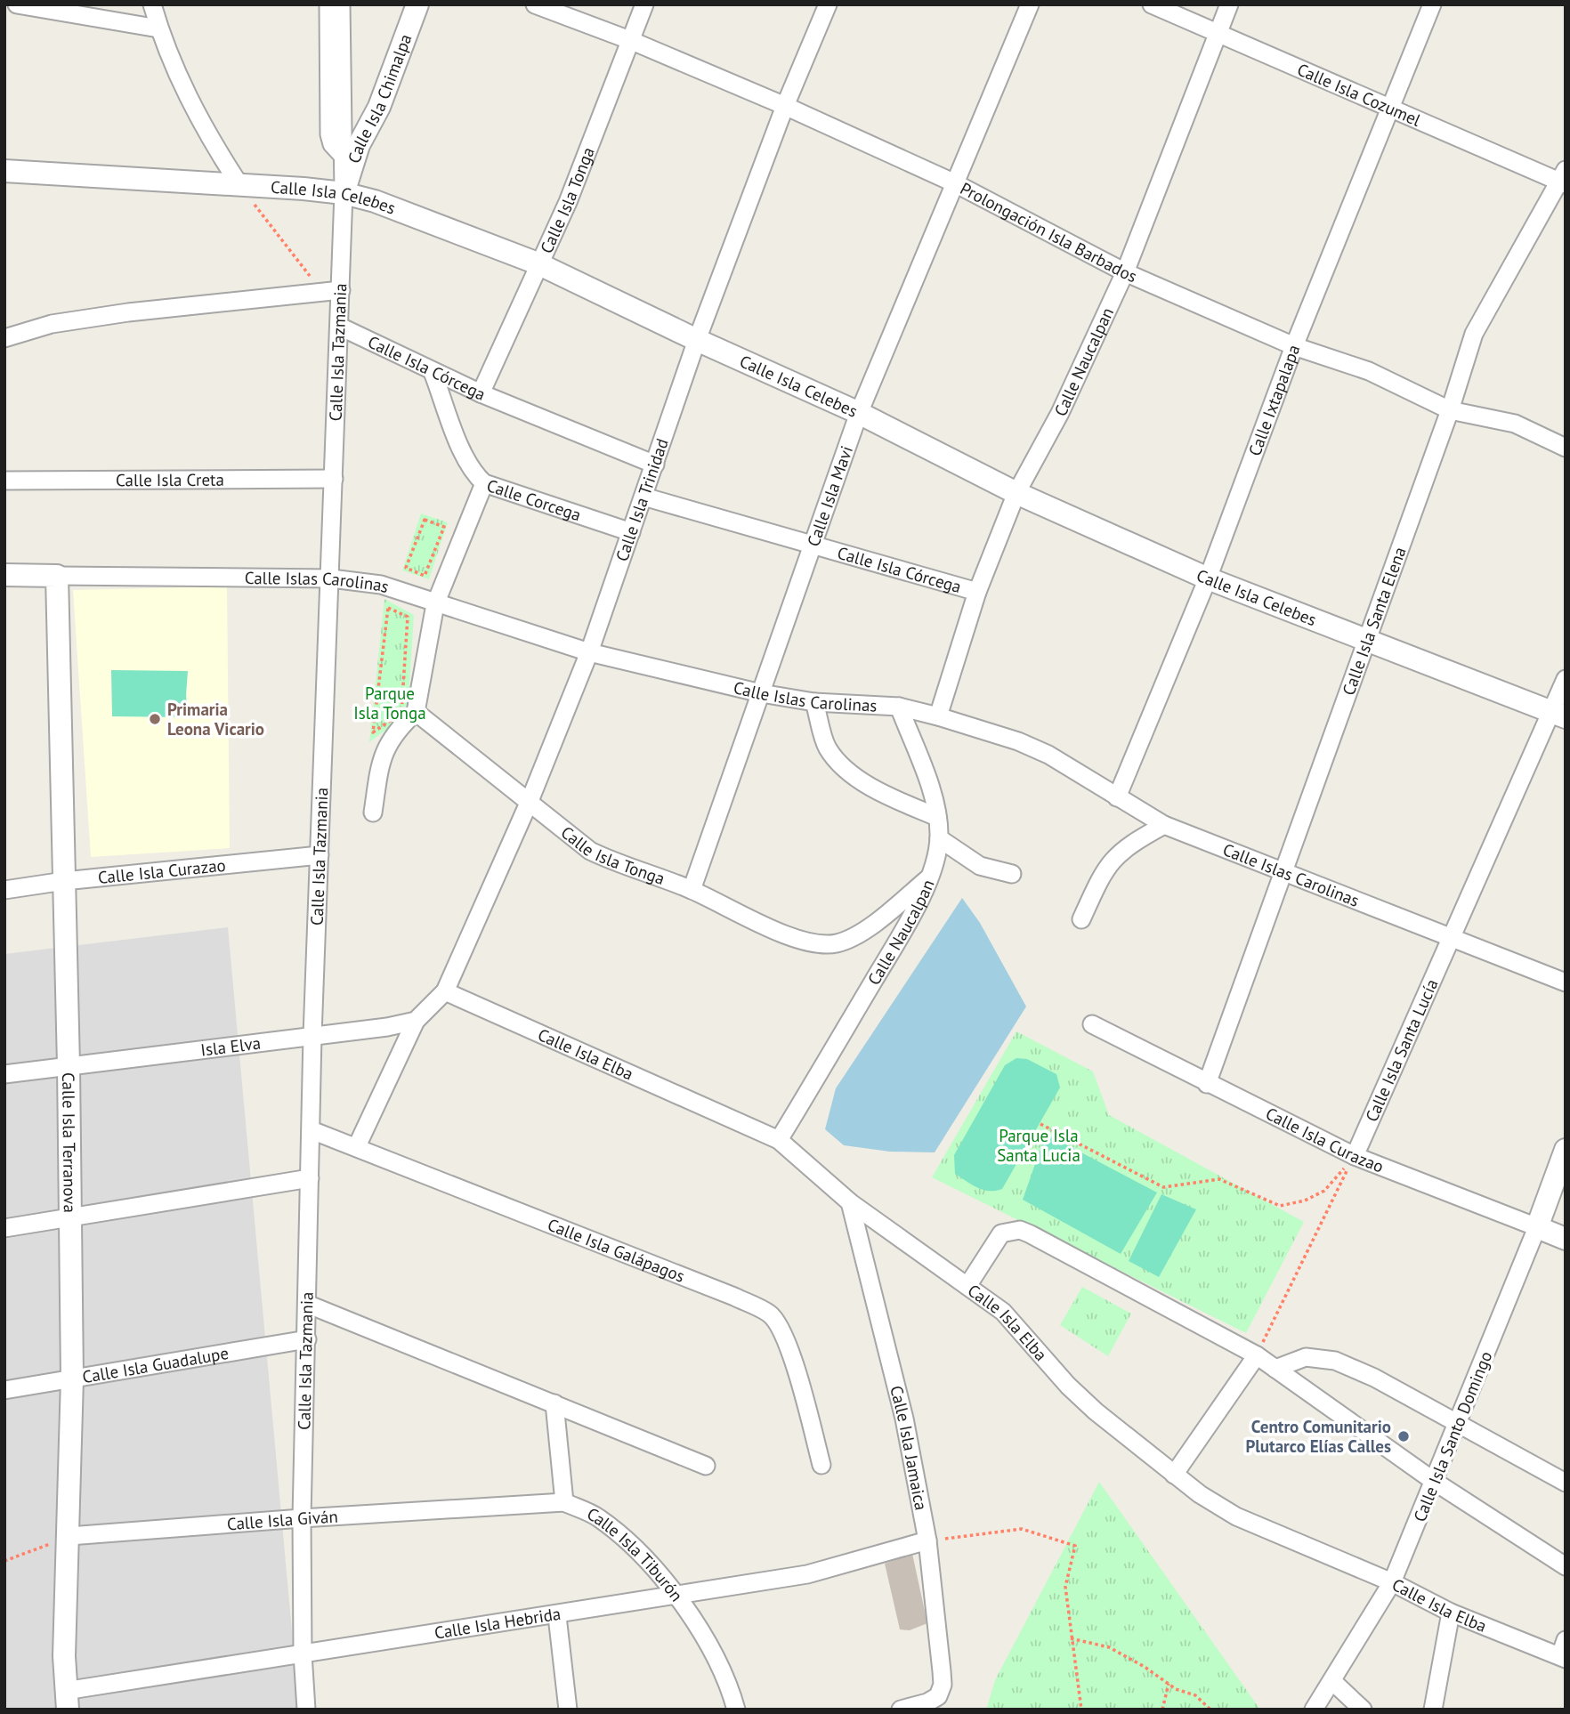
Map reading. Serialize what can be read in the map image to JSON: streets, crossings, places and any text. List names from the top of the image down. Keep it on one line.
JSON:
{"streets":{"street":["Calle Isla Cozumel","Calle Isla Chimalpa","Calle Isla Celebes","Calle Isla Tonga","Prolongación Isla Barbados","Calle Isla Tazmania","Calle Naucalpan","Calle Isla Córcega","Calle Ixtapalapa","Calle Isla Creta","Calle Isla Mavi","Calle Corcega","Calle Isla Trinidad","Calle Islas Carolinas","Calle Isla Santa Elena","Calle Isla Curazao","Isla Elva","Calle Isla Santa Lucía","Calle Isla Elba","Calle Isla Terranova","Calle Isla Galápagos","Calle Isla Guadalupe","Calle Isla Santo Domingo","Calle Isla Jamaica","Calle Isla Giván","Calle Isla Tiburón","Calle Isla Hebrida"]},"crossings":[["Calle Isla Cozumel","Calle Naucalpan"],["Calle Isla Cozumel","Calle Ixtapalapa"],["Calle Isla Cozumel","Calle Isla Santa Elena"],["Calle Isla Chimalpa","Calle Isla Celebes"],["Calle Isla Chimalpa","Calle Isla Tazmania"],["Calle Isla Celebes","Calle Isla Tonga"],["Calle Isla Celebes","Calle Isla Tazmania"],["Calle Isla Celebes","Calle Naucalpan"],["Calle Isla Celebes","Calle Ixtapalapa"],["Calle Isla Celebes","Calle Isla Mavi"],["Calle Isla Celebes","Calle Isla Trinidad"],["Calle Isla Celebes","Calle Isla Santa Elena"],["Calle Isla Celebes","Calle Isla Santa Lucía"],["Calle Isla Tonga","Prolongación Isla Barbados"],["Calle Isla Tonga","Calle Naucalpan"],["Calle Isla Tonga","Calle Isla Córcega"],["Calle Isla Tonga","Calle Isla Mavi"],["Calle Isla Tonga","Calle Isla Trinidad"],["Prolongación Isla Barbados","Calle Naucalpan"],["Prolongación Isla Barbados","Calle Ixtapalapa"],["Prolongación Isla Barbados","Calle Isla Mavi"],["Prolongación Isla Barbados","Calle Isla Trinidad"],["Prolongación Isla Barbados","Calle Isla Santa Elena"],["Calle Isla Tazmania","Calle Isla Córcega"],["Calle Isla Tazmania","Calle Isla Creta"],["Calle Isla Tazmania","Calle Islas Carolinas"],["Calle Isla Tazmania","Calle Isla Curazao"],["Calle Isla Tazmania","Isla Elva"],["Calle Isla Tazmania","Calle Isla Galápagos"],["Calle Isla Tazmania","Calle Isla Guadalupe"],["Calle Isla Tazmania","Calle Isla Giván"],["Calle Isla Tazmania","Calle Isla Hebrida"],["Calle Naucalpan","Calle Isla Córcega"],["Calle Naucalpan","Calle Islas Carolinas"],["Calle Naucalpan","Calle Isla Elba"],["Calle Isla Córcega","Calle Isla Mavi"],["Calle Isla Córcega","Calle Corcega"],["Calle Isla Córcega","Calle Isla Trinidad"],["Calle Ixtapalapa","Calle Islas Carolinas"],["Calle Isla Mavi","Calle Islas Carolinas"],["Calle Corcega","Calle Isla Trinidad"],["Calle Isla Trinidad","Calle Islas Carolinas"],["Calle Isla Trinidad","Calle Isla Elba"],["Calle Islas Carolinas","Calle Isla Santa Elena"],["Calle Islas Carolinas","Calle Isla Santa Lucía"],["Calle Islas Carolinas","Calle Isla Terranova"],["Calle Isla Santa Elena","Calle Isla Curazao"],["Calle Isla Curazao","Calle Isla Santa Lucía"],["Calle Isla Curazao","Calle Isla Terranova"],["Calle Isla Curazao","Calle Isla Santo Domingo"],["Isla Elva","Calle Isla Terranova"],["Calle Isla Elba","Calle Isla Santo Domingo"],["Calle Isla Elba","Calle Isla Jamaica"],["Calle Isla Terranova","Calle Isla Guadalupe"],["Calle Isla Terranova","Calle Isla Giván"],["Calle Isla Terranova","Calle Isla Hebrida"],["Calle Isla Jamaica","Calle Isla Hebrida"],["Calle Isla Giván","Calle Isla Tiburón"],["Calle Isla Tiburón","Calle Isla Hebrida"]],"parks":["Parque Isla Tonga","Parque Isla Santa Lucia"],"places":["Primaria Leona Vicario","Centro Comunitario Plutarco Elías Calles"]}
